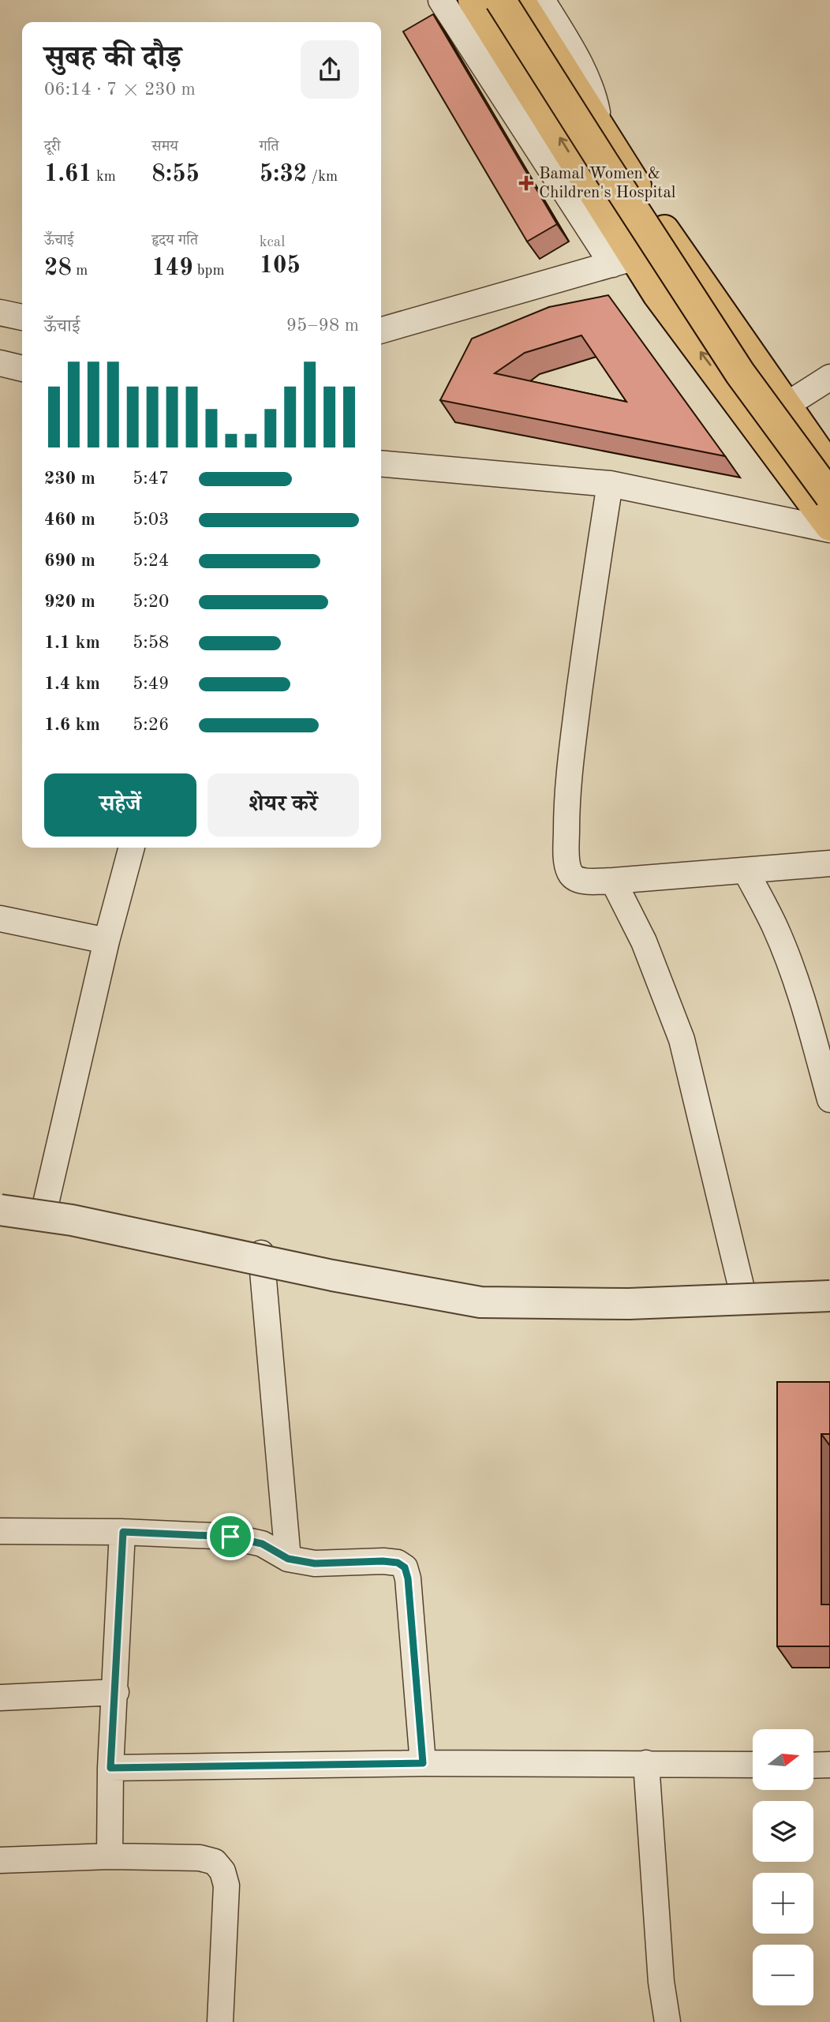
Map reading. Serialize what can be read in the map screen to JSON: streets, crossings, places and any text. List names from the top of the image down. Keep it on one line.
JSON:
{"places":{"health":["Bamal Women & Children's Hospital"]},"north":"right","page":{"heading":["सुबह की दौड़","06:14 · 7 × 230 m"],"stats":[["दूरी","1.61 km"],["समय","8:55"],["गति","5:32 /km"],["ऊँचाई","28 m"],["हृदय गति","149 bpm"],["kcal","105"]],"chart":["ऊँचाई","95–98 m"],"list":[{"name":"230 m","note":"5:47"},{"name":"460 m","note":"5:03"},{"name":"690 m","note":"5:24"},{"name":"920 m","note":"5:20"},{"name":"1.1 km","note":"5:58"},{"name":"1.4 km","note":"5:49"},{"name":"1.6 km","note":"5:26"}],"buttons":["सहेजें","शेयर करें"],"map_buttons":["+","−"]}}
